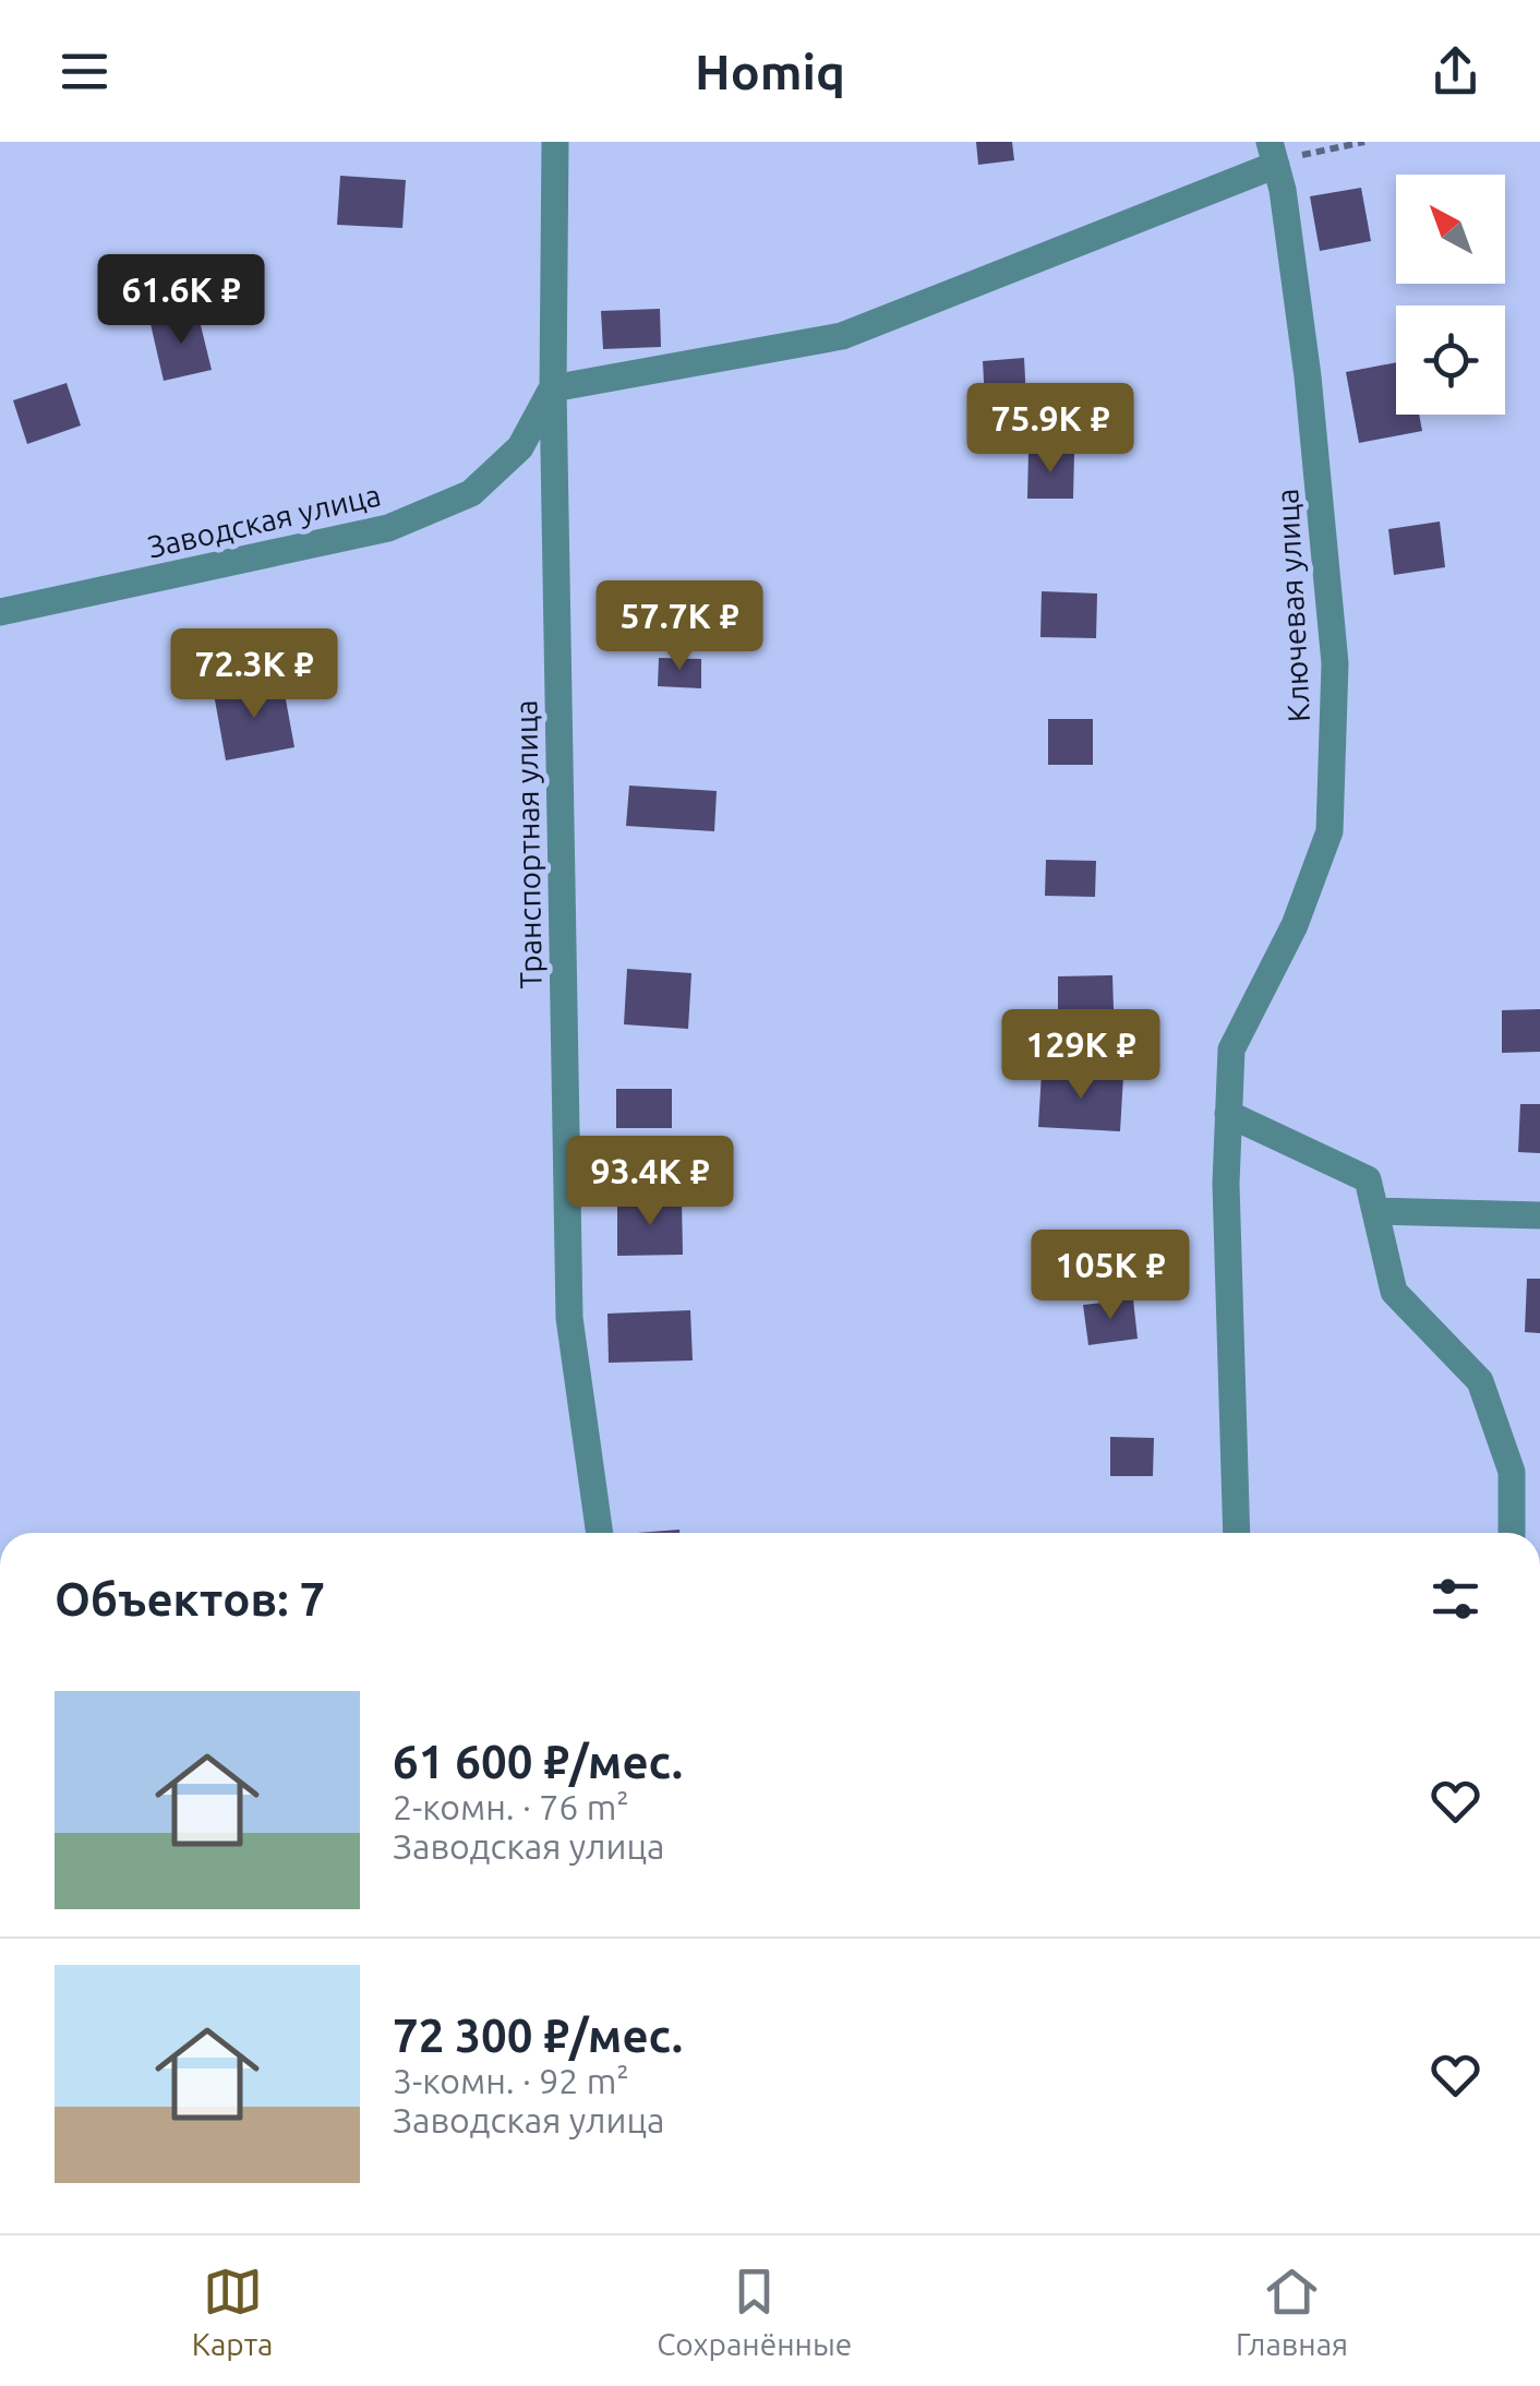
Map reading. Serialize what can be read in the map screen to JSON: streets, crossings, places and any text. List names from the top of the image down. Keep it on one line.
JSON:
{"streets":{"street":["Заводская улица","Ключевая улица","Транспортная улица"]},"crossings":[["Заводская улица","Транспортная улица"]],"north":"top left","page":{"header":"Homiq","price":["61.6K ₽","75.9K ₽","57.7K ₽","72.3K ₽","129K ₽","93.4K ₽","105K ₽"],"heading":"Объектов: 7","list":[{"name":"61 600 ₽/мес.","note":"2-комн. · 76 m² · Заводская улица"},{"name":"72 300 ₽/мес.","note":"3-комн. · 92 m² · Заводская улица"}],"tabs":["Карта","Сохранённые","Главная"]}}
